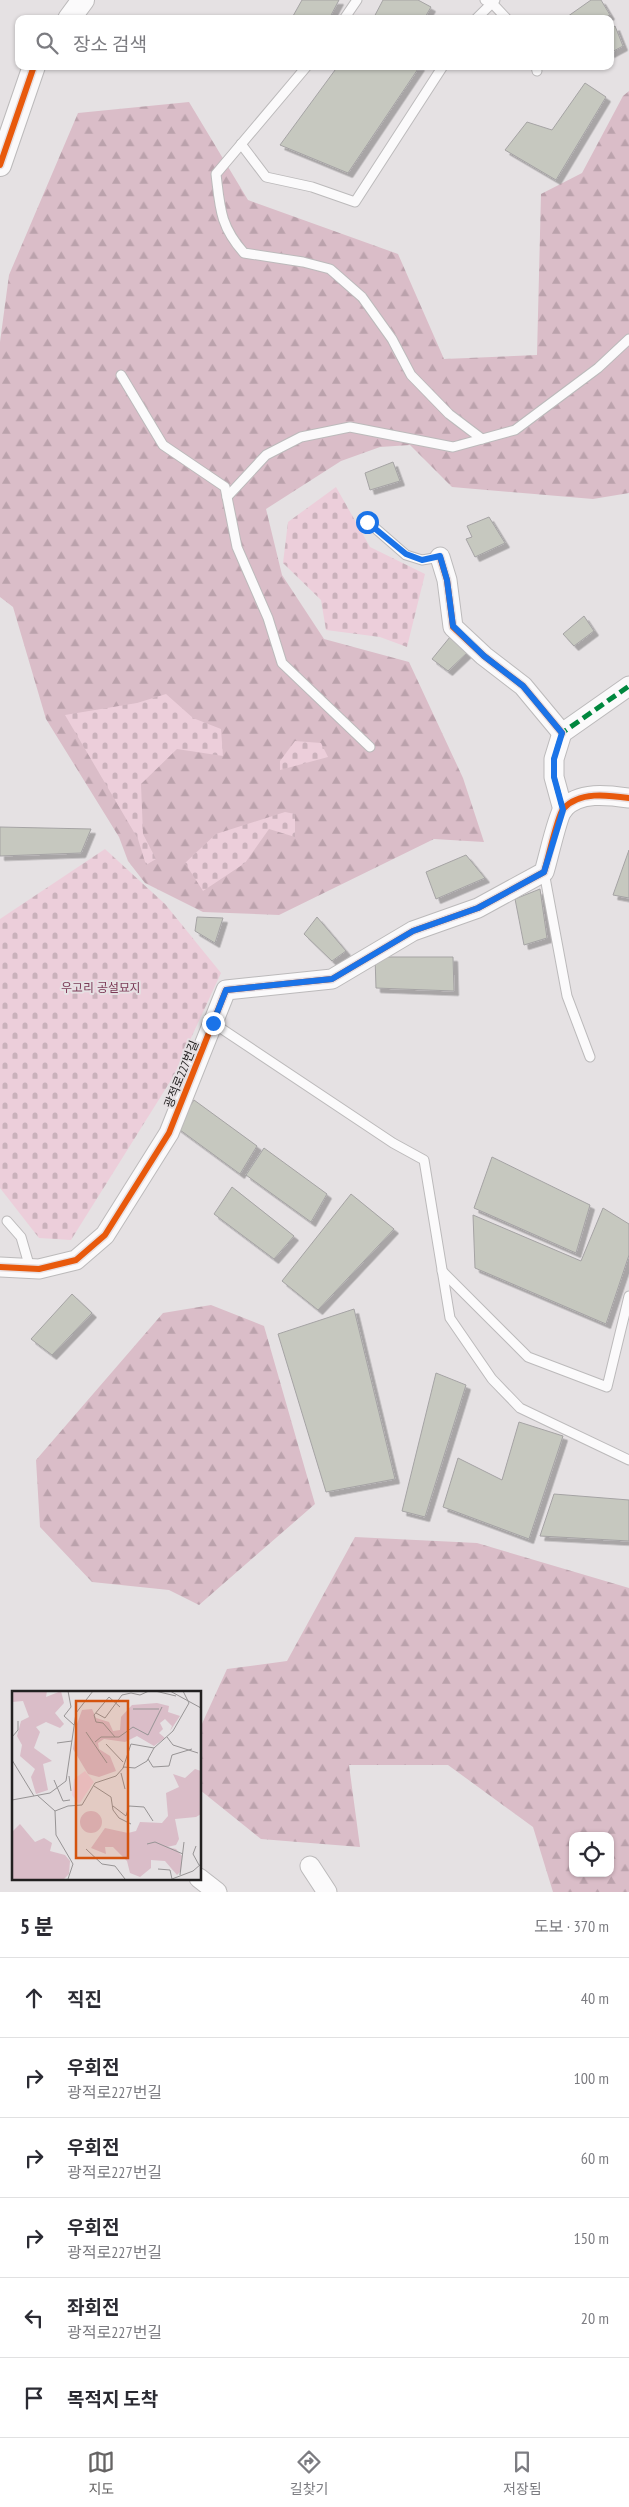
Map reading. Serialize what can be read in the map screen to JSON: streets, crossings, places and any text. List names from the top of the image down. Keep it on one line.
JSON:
{"streets":{"street":["광적로227번길"]},"parks":["우고리 공설묘지"],"page":{"search":"장소 검색","heading":["5 분","도보 · 370 m"],"list":[["직진","40 m"],["우회전","광적로227번길","100 m"],["우회전","광적로227번길","60 m"],["우회전","광적로227번길","150 m"],["좌회전","광적로227번길","20 m"],"목적지 도착"],"nav":["지도","길찾기","저장됨"]}}
